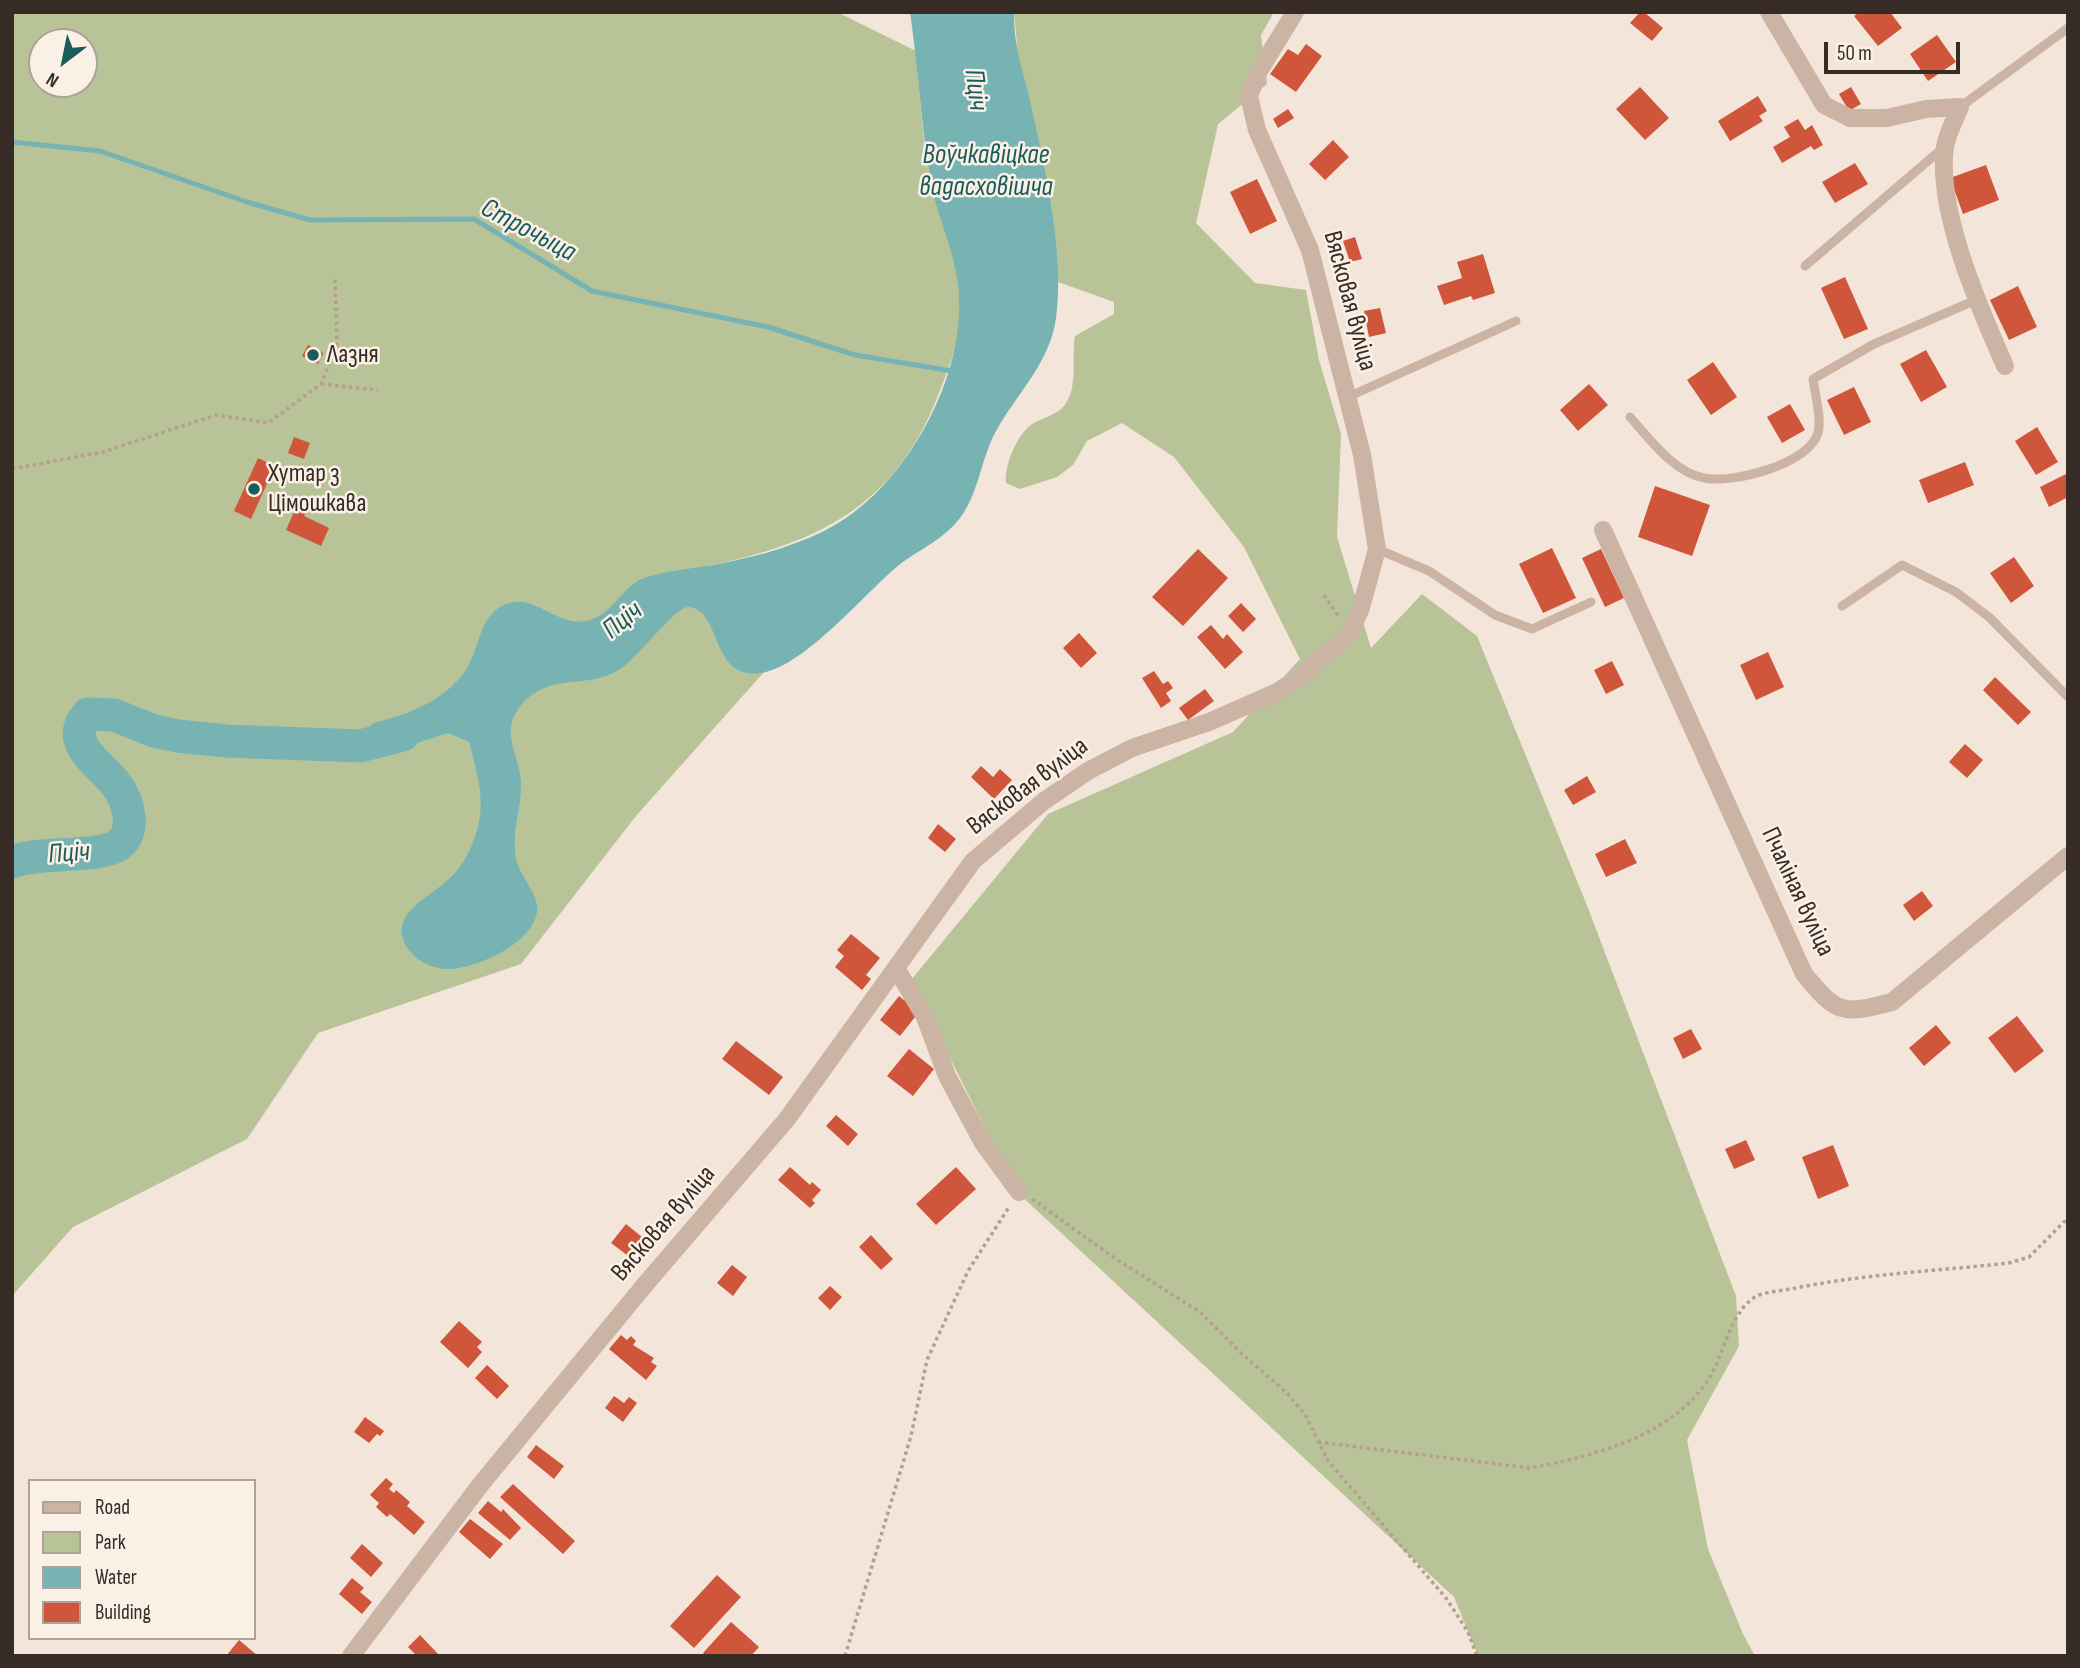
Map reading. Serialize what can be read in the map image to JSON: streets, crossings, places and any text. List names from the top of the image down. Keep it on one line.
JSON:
{"streets":{"street":["Вясковая вуліца","Пчаліная вуліца"]},"water":["Пціч","Воўчкавіцкае вадасховішча","Строчыца"],"places":["Лазня","Хутар з Цімошкава"],"legend":["Road","Park","Water","Building"],"scale_bar":"50 m","north":"bottom left"}
